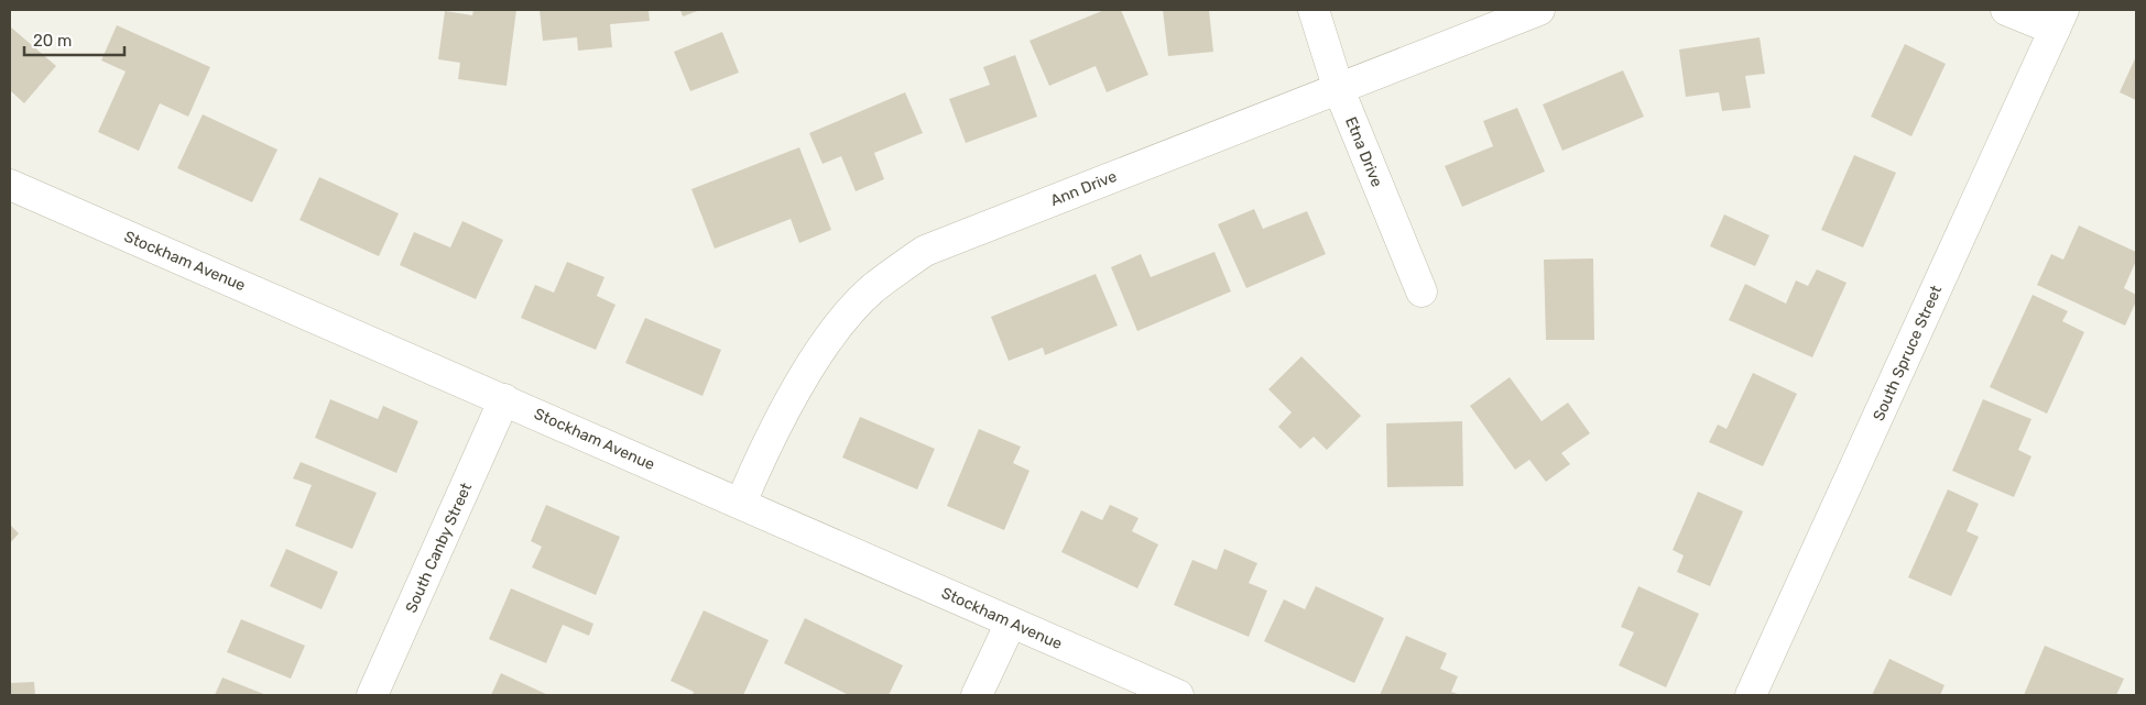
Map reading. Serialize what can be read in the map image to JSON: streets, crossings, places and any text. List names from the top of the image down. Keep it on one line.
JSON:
{"streets":{"street":["Etna Drive","Ann Drive","Stockham Avenue","South Spruce Street","South Canby Street"]},"crossings":[["Etna Drive","Ann Drive"],["Ann Drive","Stockham Avenue"],["Stockham Avenue","South Canby Street"]],"scale_bar":"20 m"}
